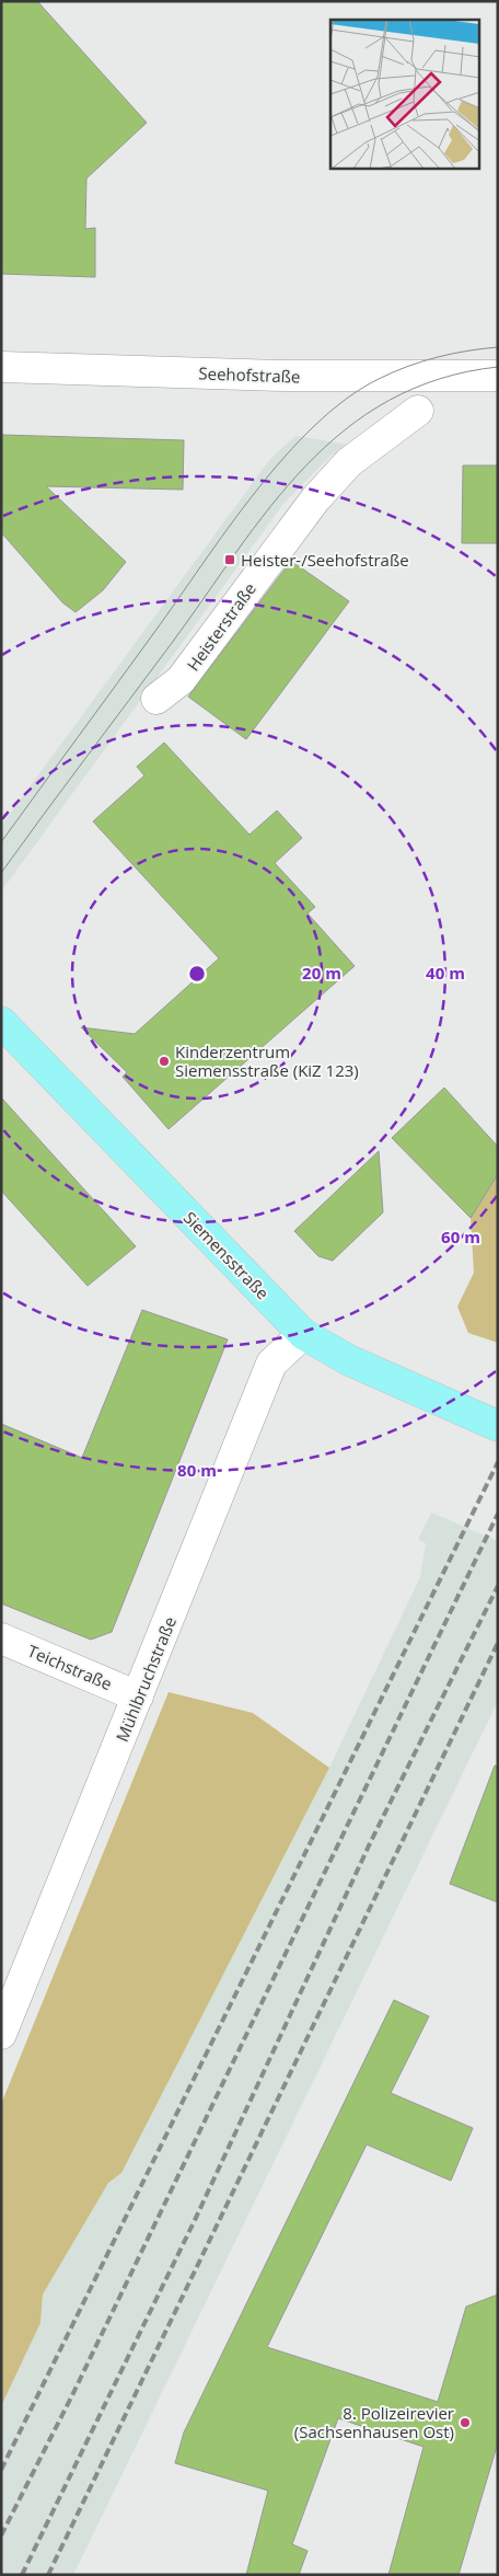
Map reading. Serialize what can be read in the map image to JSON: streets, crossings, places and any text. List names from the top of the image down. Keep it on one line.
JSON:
{"streets":{"main road":["Siemensstraße"],"street":["Seehofstraße","Heisterstraße","Teichstraße","Mühlbruchstraße"]},"crossings":[["Siemensstraße","Mühlbruchstraße"],["Teichstraße","Mühlbruchstraße"]],"places":{"transit":["Heister-/Seehofstraße"],"other":["Kinderzentrum Siemensstraße (KiZ 123)","8. Polizeirevier (Sachsenhausen Ost)"]},"rings":["20 m","40 m","60 m","80 m"]}
